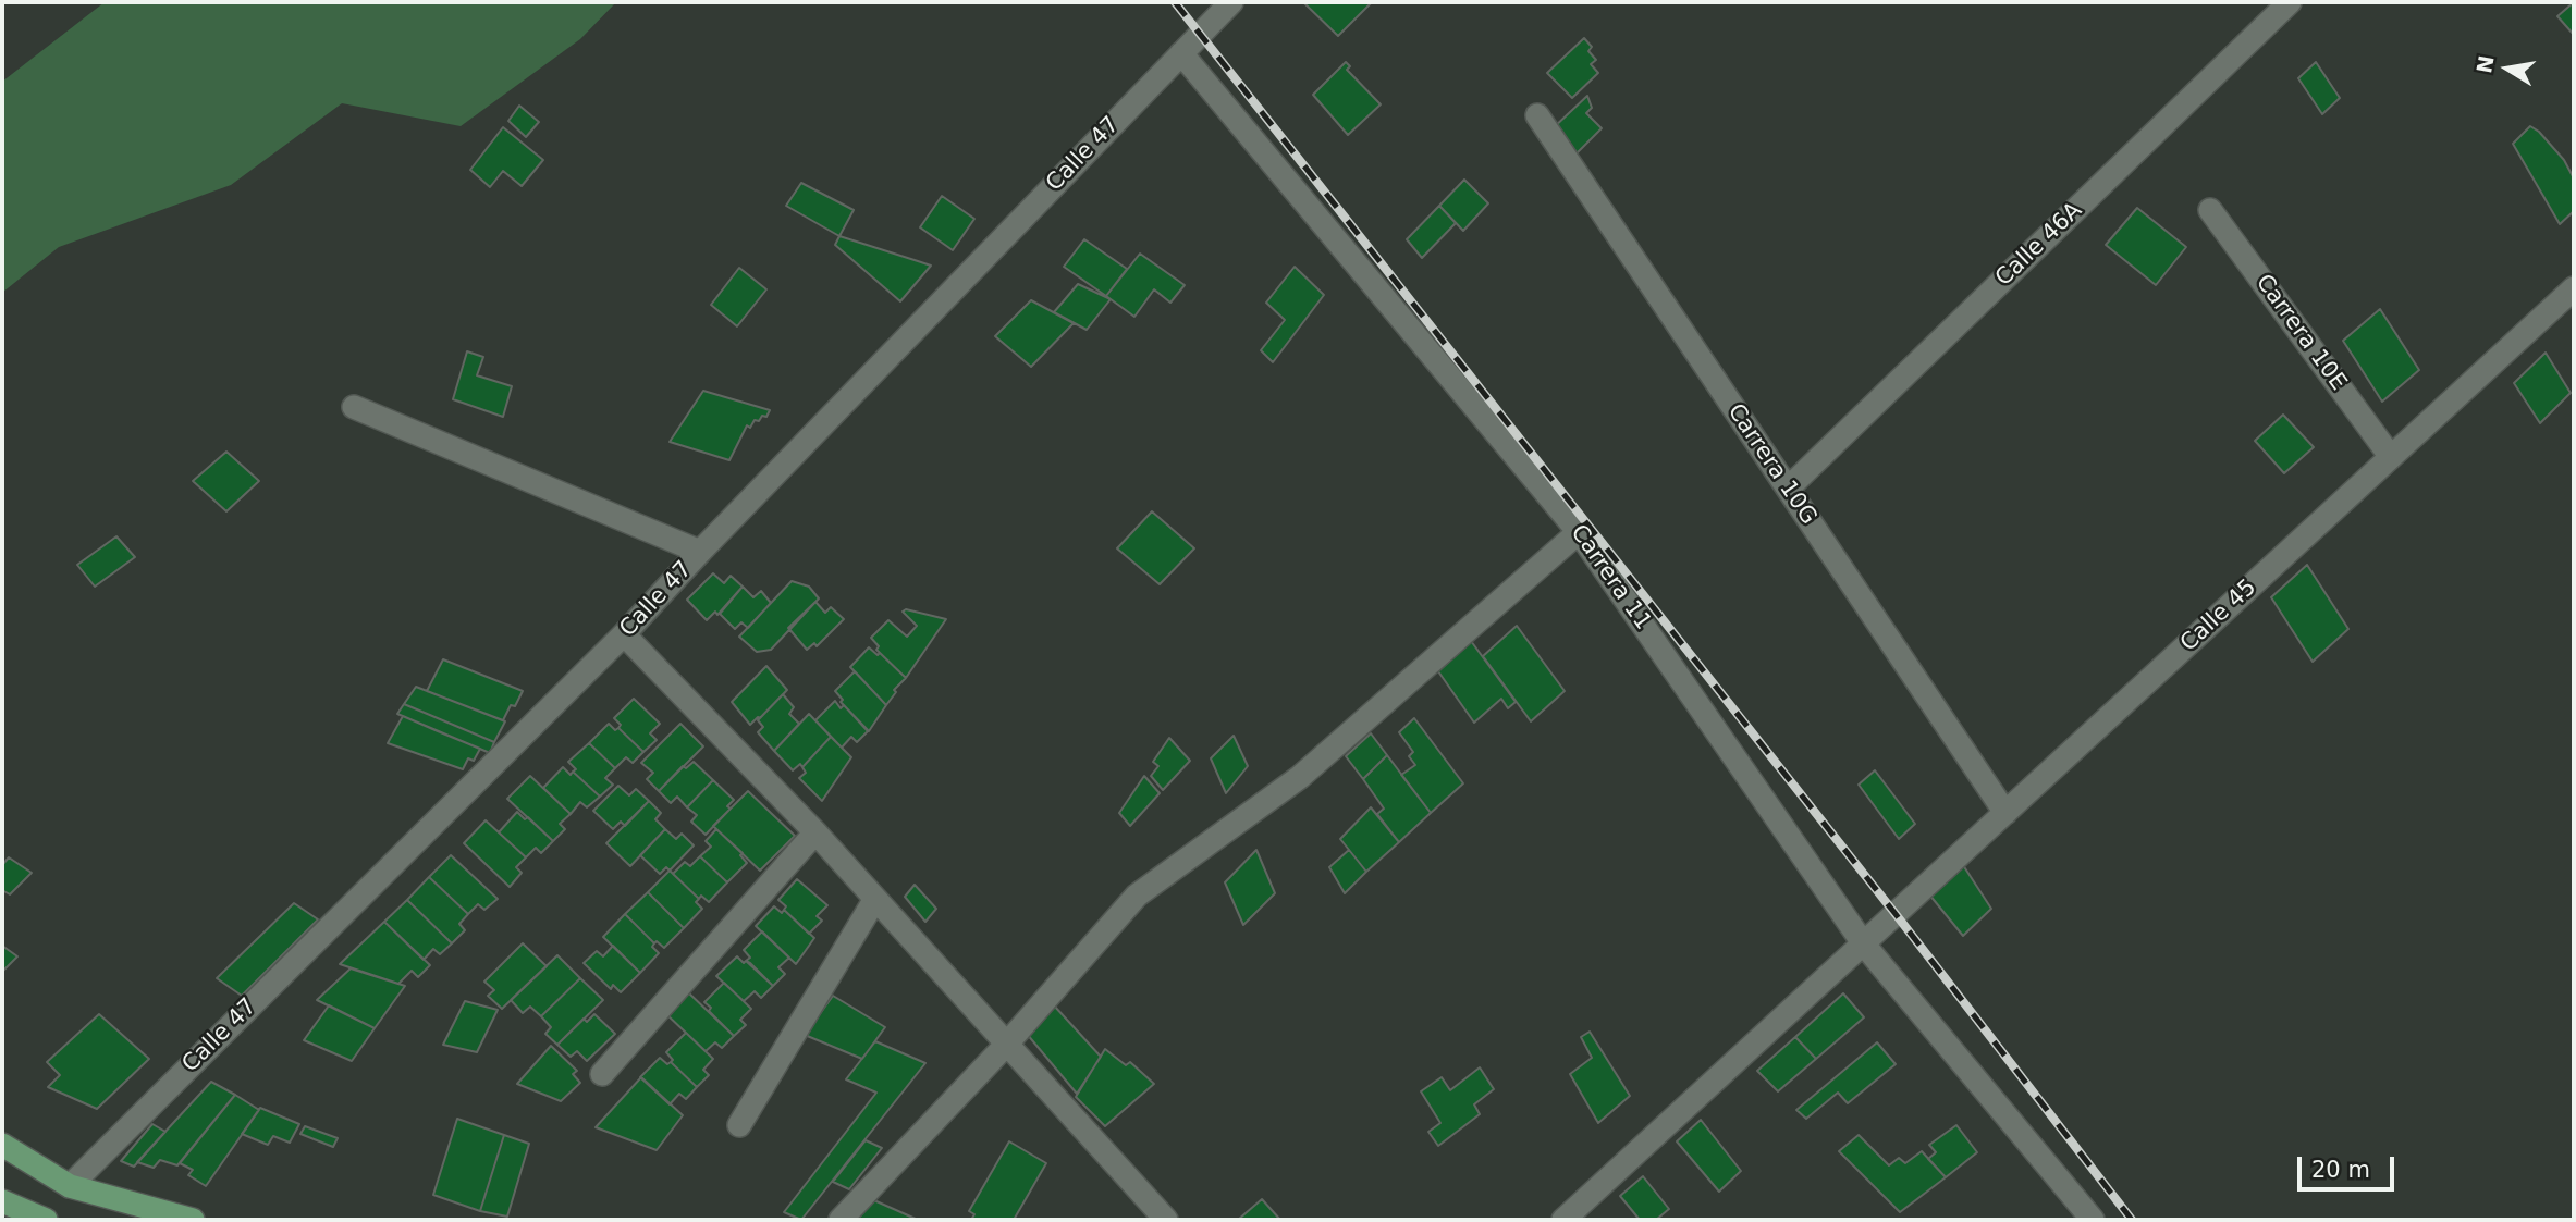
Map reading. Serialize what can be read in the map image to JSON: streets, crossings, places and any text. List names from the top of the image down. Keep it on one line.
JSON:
{"streets":{"street":["Calle 47","Calle 46A","Carrera 10E","Carrera 10G","Carrera 11","Calle 45"]},"crossings":[["Calle 47","Carrera 11"],["Calle 46A","Carrera 10G"],["Carrera 10E","Calle 45"],["Carrera 10G","Calle 45"],["Carrera 11","Calle 45"]],"scale_bar":"20 m","north":"left"}
